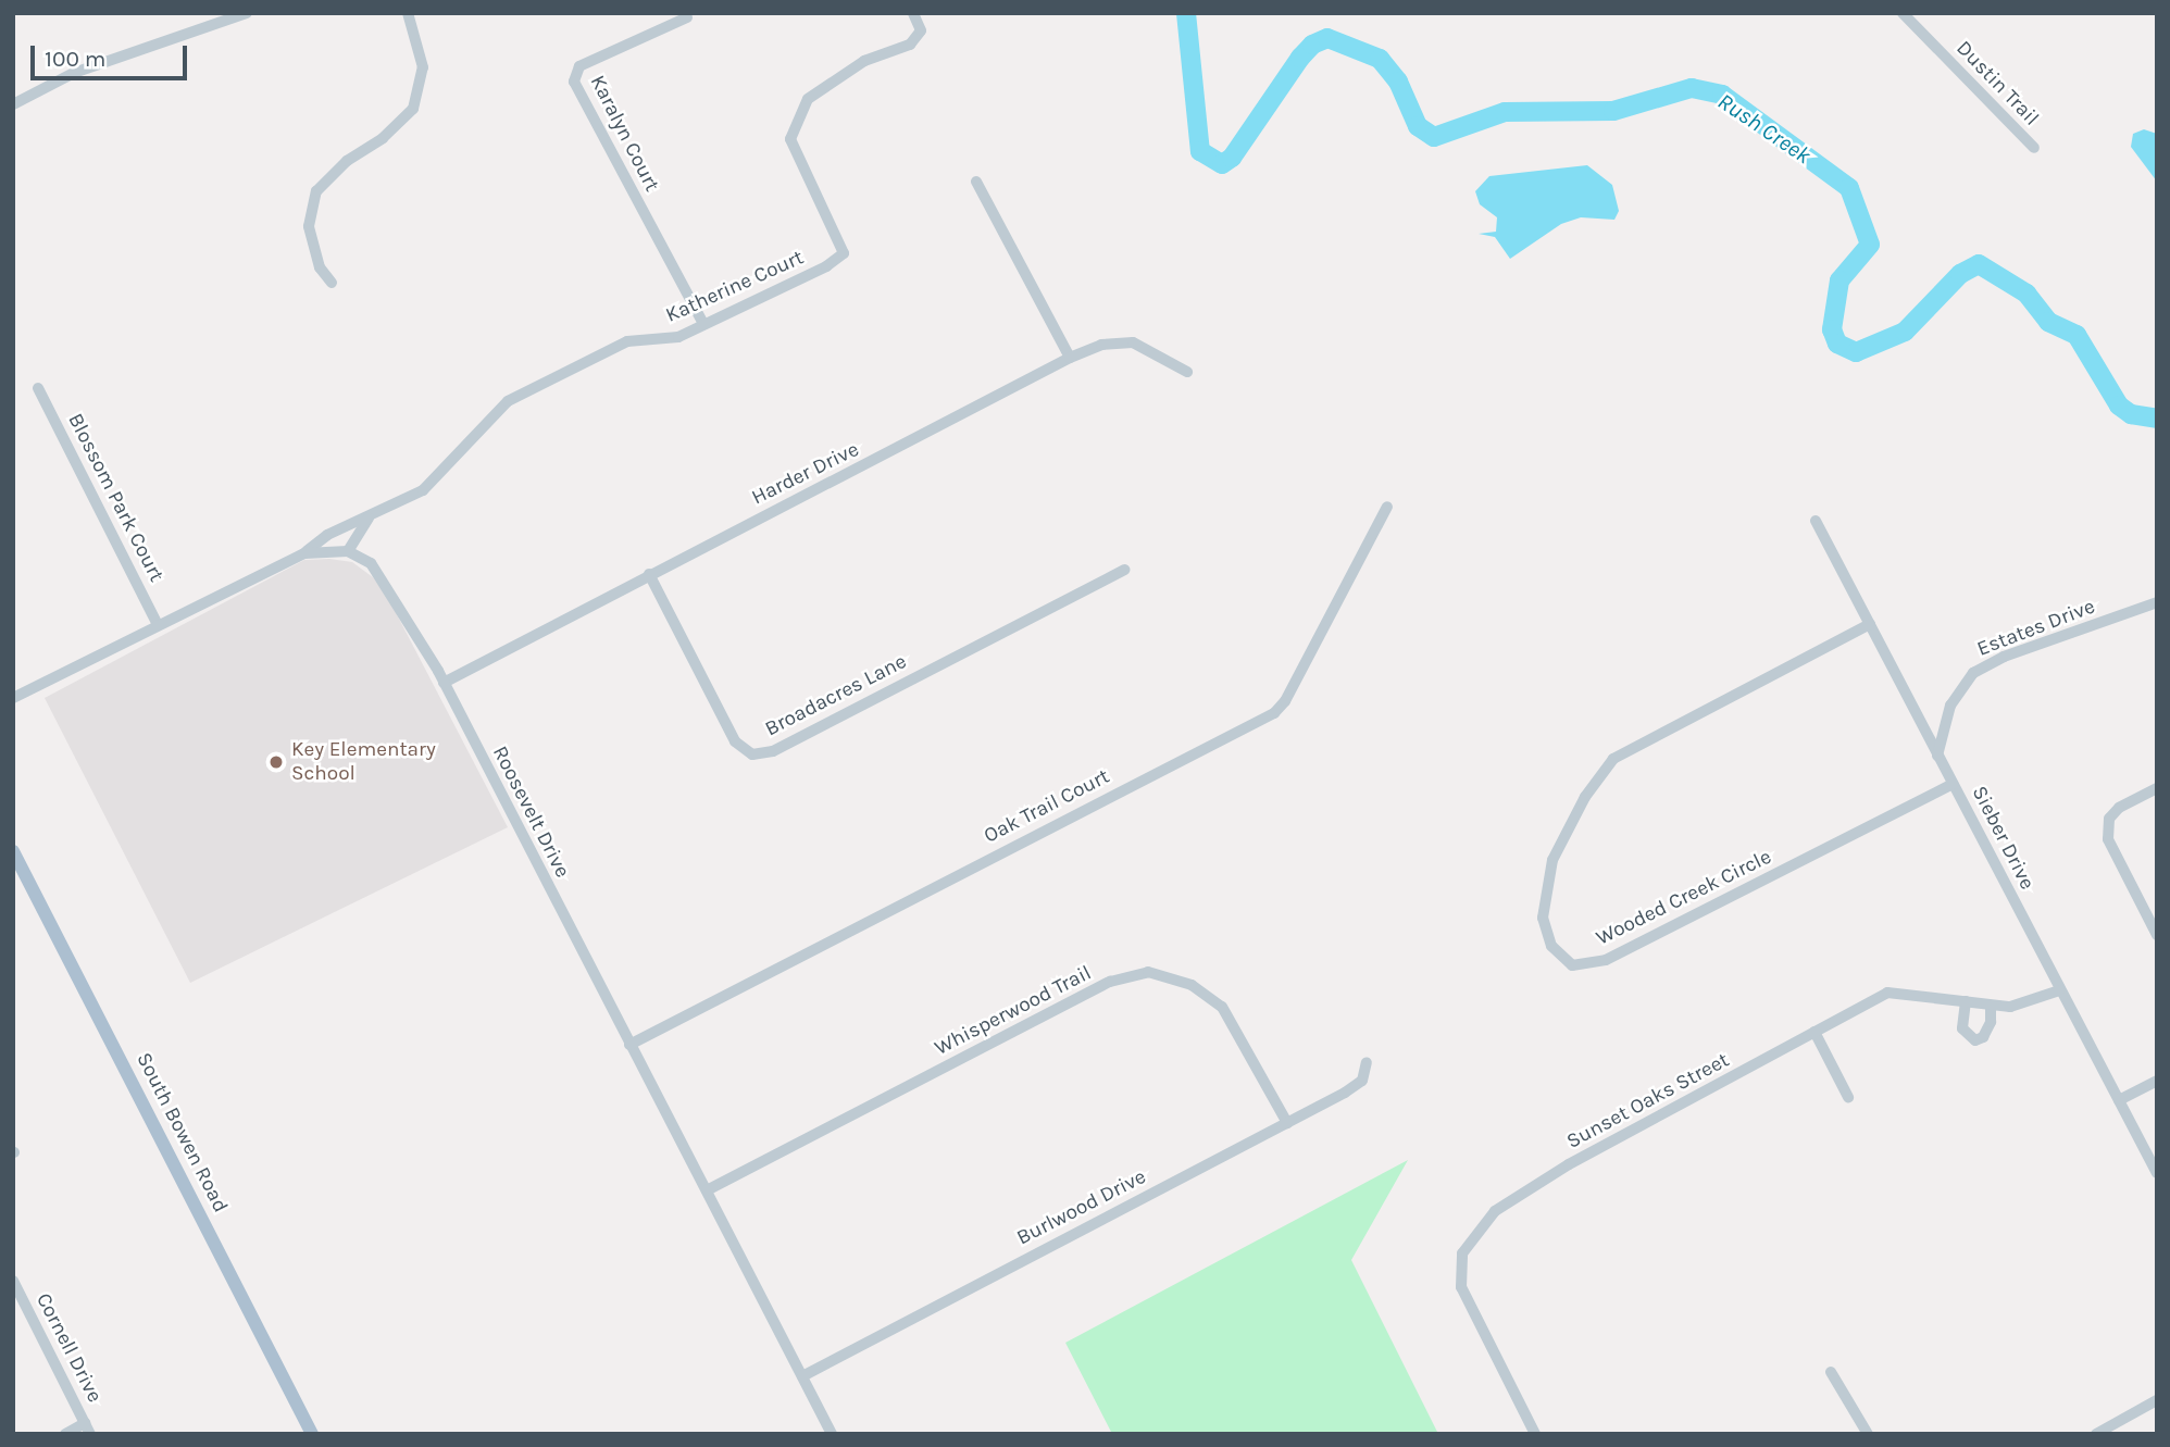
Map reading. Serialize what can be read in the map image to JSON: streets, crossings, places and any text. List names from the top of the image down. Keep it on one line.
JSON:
{"streets":{"main road":["South Bowen Road"],"street":["Dustin Trail","Karalyn Court","Katherine Court","Harder Drive","Blossom Park Court","Estates Drive","Broadacres Lane","Oak Trail Court","Roosevelt Drive","Sieber Drive","Wooded Creek Circle","Whisperwood Trail","Sunset Oaks Street","Burlwood Drive","Cornell Drive"]},"crossings":[["Karalyn Court","Katherine Court"],["Katherine Court","Roosevelt Drive"],["Harder Drive","Broadacres Lane"],["Harder Drive","Roosevelt Drive"],["Estates Drive","Sieber Drive"],["Oak Trail Court","Roosevelt Drive"],["Roosevelt Drive","Whisperwood Trail"],["Roosevelt Drive","Burlwood Drive"],["Sieber Drive","Wooded Creek Circle"],["Sieber Drive","Sunset Oaks Street"],["Whisperwood Trail","Burlwood Drive"]],"water":["Rush Creek"],"places":["Key Elementary School"],"scale_bar":"100 m"}
